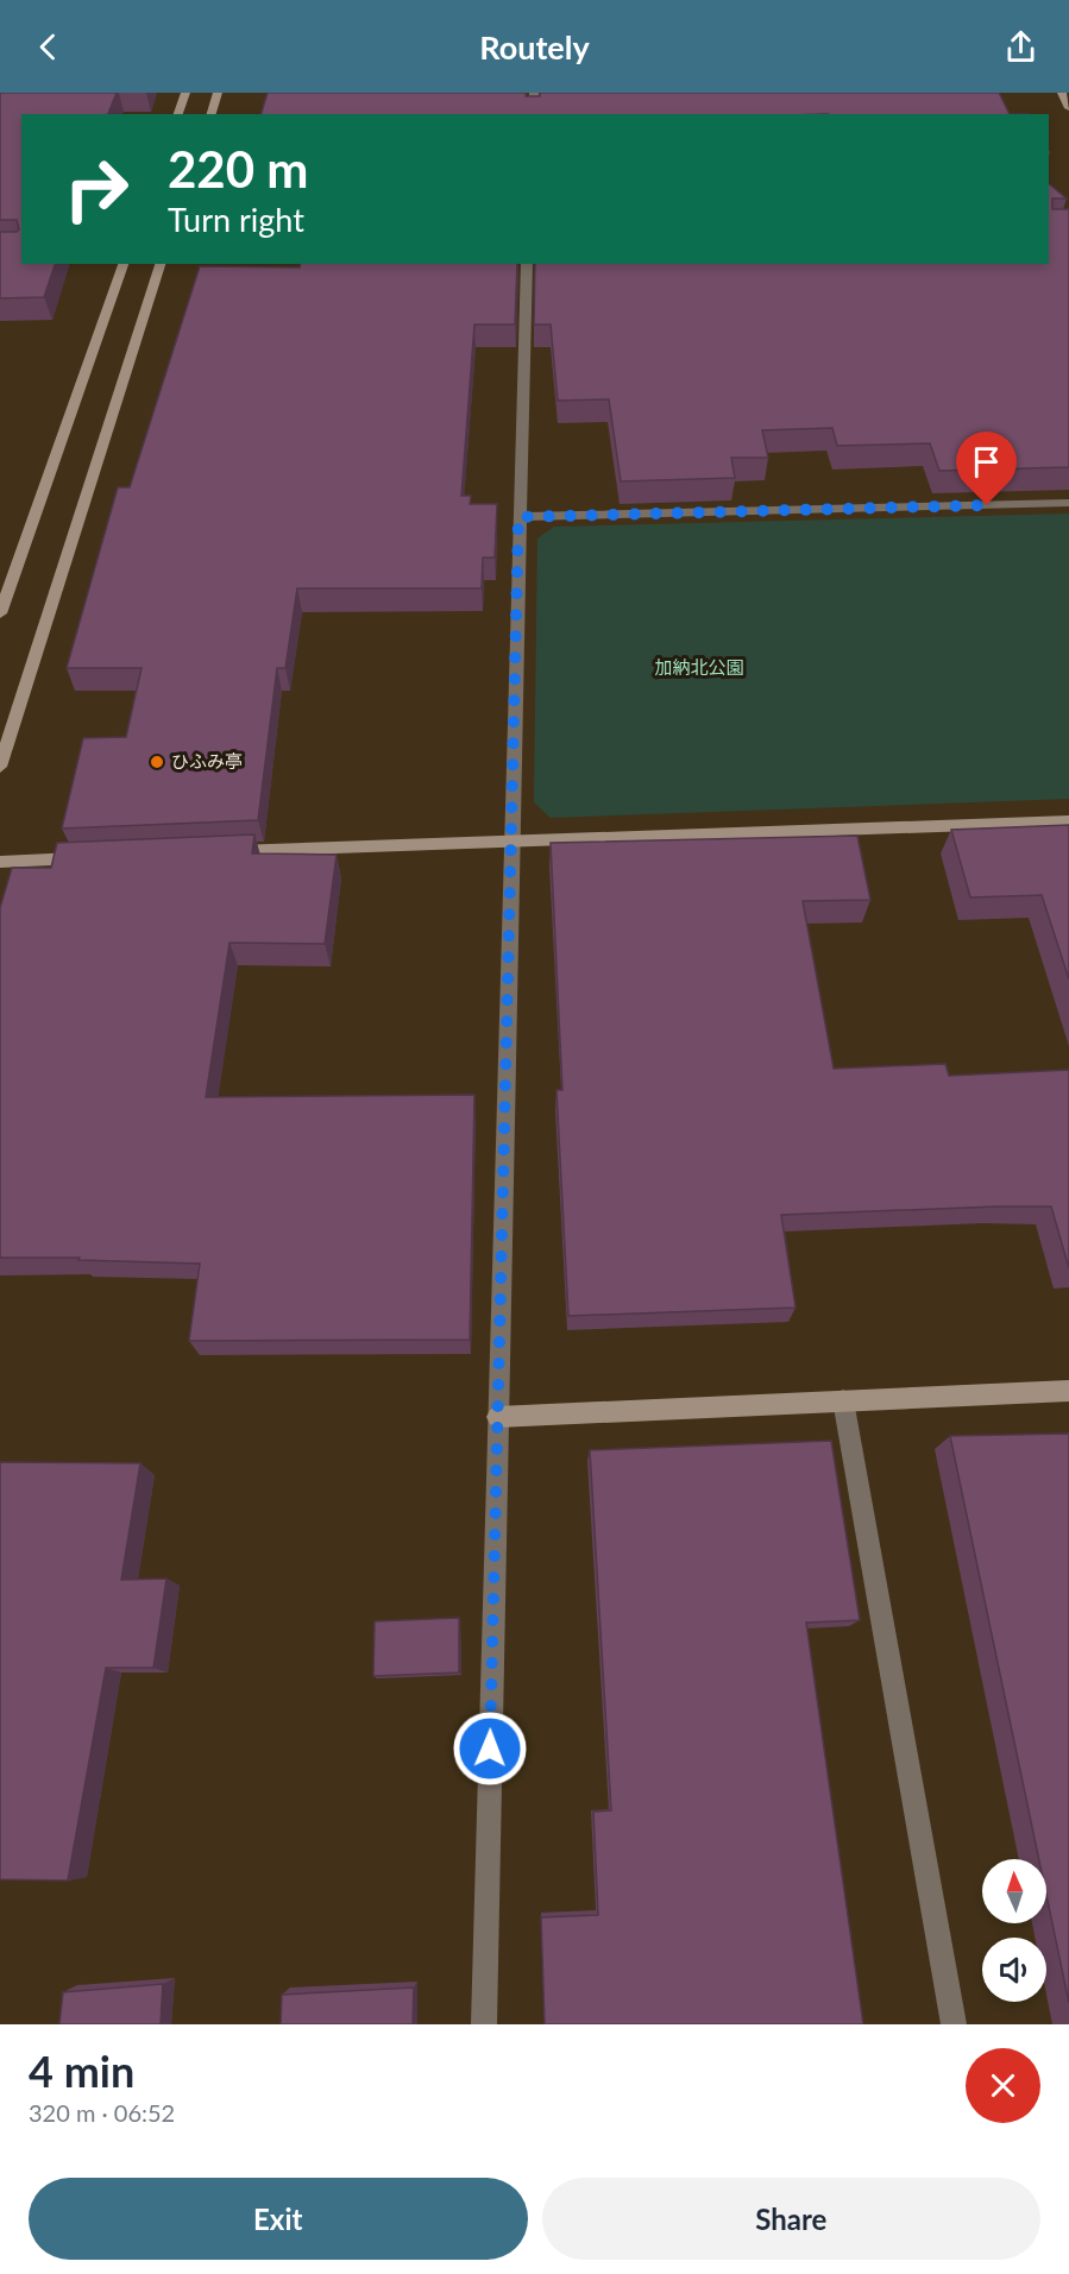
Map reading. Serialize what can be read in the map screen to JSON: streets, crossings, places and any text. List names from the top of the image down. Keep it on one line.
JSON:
{"parks":["加納北公園"],"places":["ひふみ亭"],"north":"top","page":{"header":"Routely","turn":["220 m","Turn right"],"heading":["4 min","320 m · 06:52"],"buttons":["Exit","Share"]}}
